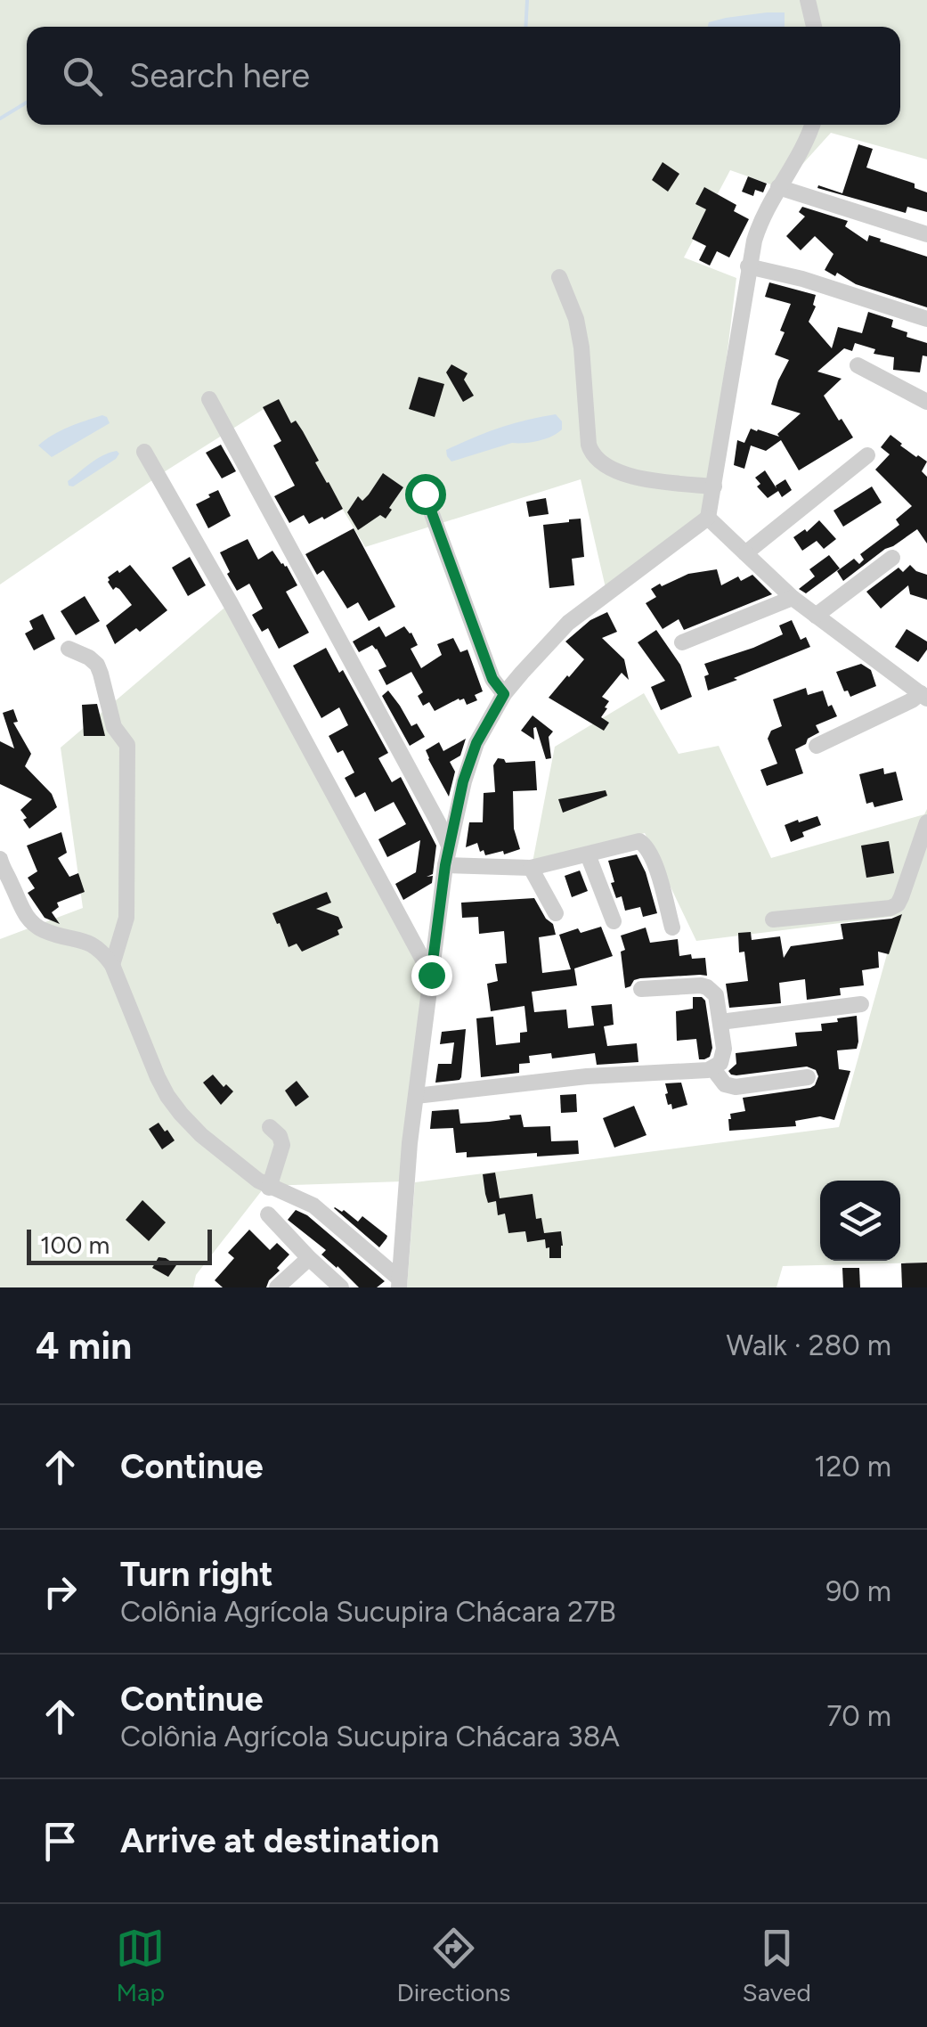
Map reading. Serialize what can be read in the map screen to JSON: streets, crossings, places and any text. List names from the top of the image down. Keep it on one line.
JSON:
{"scale_bar":"100 m","page":{"search":"Search here","scale":"100 m","heading":["4 min","Walk · 280 m"],"list":[["Continue","120 m"],["Turn right","Colônia Agrícola Sucupira Chácara 27B","90 m"],["Continue","Colônia Agrícola Sucupira Chácara 38A","70 m"],"Arrive at destination"],"nav":["Map","Directions","Saved"]}}
